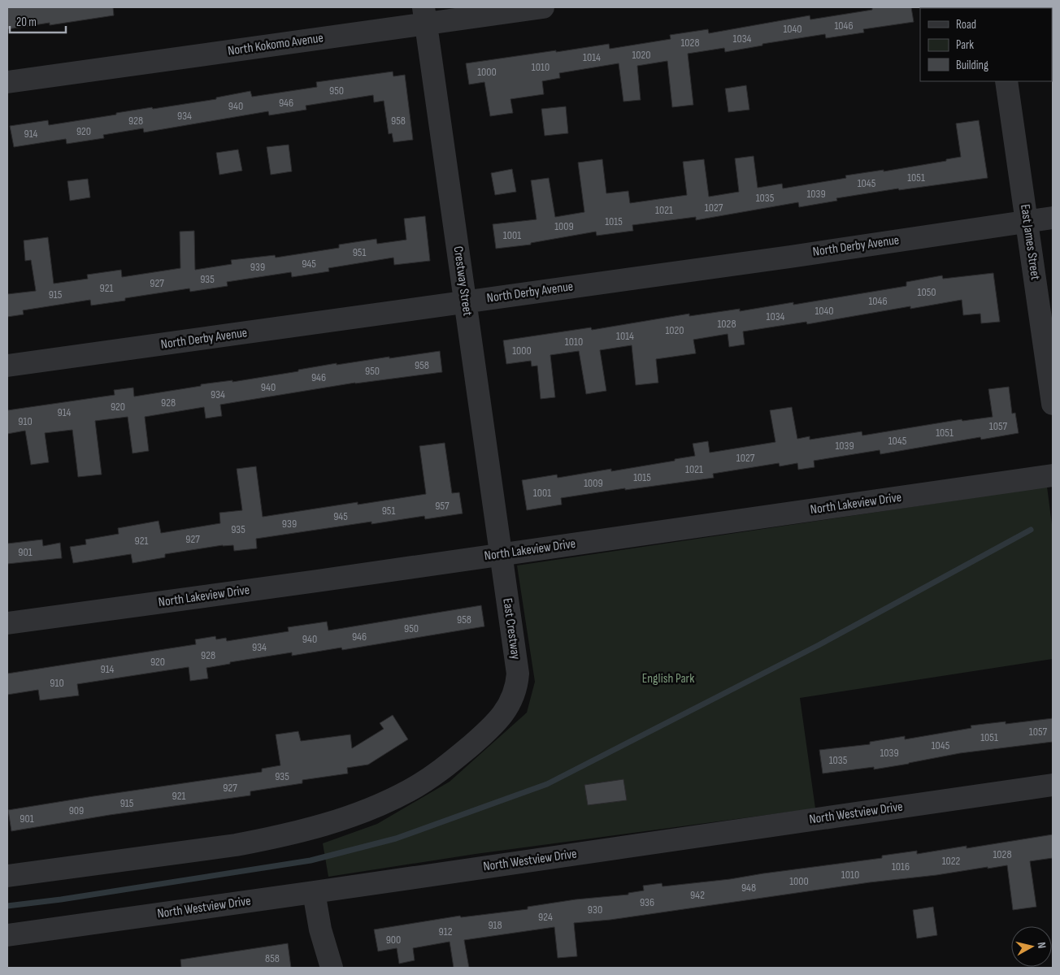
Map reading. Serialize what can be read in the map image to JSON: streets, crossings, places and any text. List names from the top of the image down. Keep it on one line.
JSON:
{"streets":{"street":["North Kokomo Avenue","East James Street","North Derby Avenue","Crestway Street","North Lakeview Drive","East Crestway","North Westview Drive"]},"crossings":[["North Kokomo Avenue","Crestway Street"],["East James Street","North Derby Avenue"],["North Derby Avenue","Crestway Street"],["Crestway Street","North Lakeview Drive"],["Crestway Street","East Crestway"],["North Lakeview Drive","East Crestway"]],"parks":["English Park"],"house_numbers":["1046","1040","1034","1028","1020","1014","1010","1000","950","946","940","934","928","958","920","914","1051","1045","1039","1035","1027","1021","1015","1009","1001","951","945","939","935","927","921","1050","915","1046","1040","1034","1028","1020","1014","1010","1000","958","950","946","940","934","928","920","914","910","1057","1051","1045","1039","1027","1021","1015","1009","1001","957","951","945","939","935","927","921","901","958","950","946","940","934","928","920","914","910","1057","1051","1045","1039","1035","935","927","921","915","909","901","1028","1022","1016","1010","1000","948","942","936","930","924","918","912","900","858"],"legend":["Road","Park","Building"],"scale_bar":"20 m","north":"right"}
